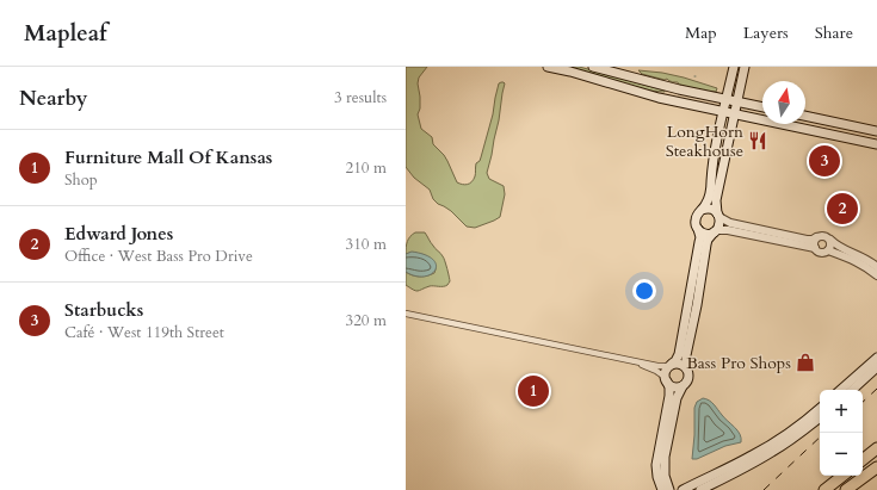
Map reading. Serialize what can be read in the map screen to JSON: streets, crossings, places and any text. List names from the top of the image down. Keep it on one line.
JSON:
{"places":{"restaurant":["LongHorn Steakhouse"],"shop":["Bass Pro Shops"]},"north":"top","page":{"header":"Mapleaf","nav":["Map","Layers","Share"],"heading":["Nearby","3 results"],"list":[{"mark":"1","name":"Furniture Mall Of Kansas","note":"Shop","value":"210 m"},{"mark":"2","name":"Edward Jones","note":"Office · West Bass Pro Drive","value":"310 m"},{"mark":"3","name":"Starbucks","note":"Café · West 119th Street","value":"320 m"}],"pins":["3","2","1"],"map_buttons":["+","−"]}}
